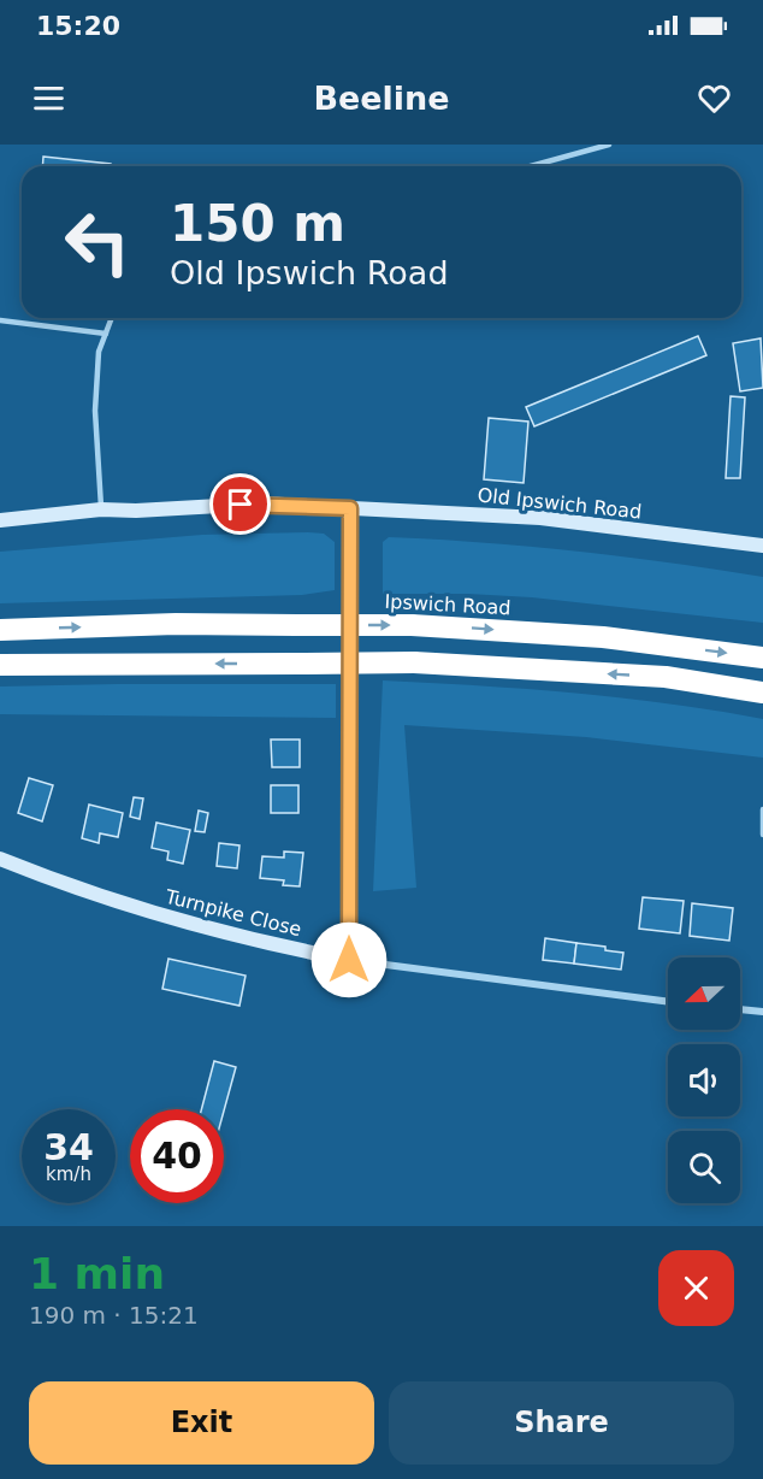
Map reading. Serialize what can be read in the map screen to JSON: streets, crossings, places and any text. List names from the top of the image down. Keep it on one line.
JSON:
{"streets":{"highway":["Ipswich Road"],"street":["Old Ipswich Road","Turnpike Close"]},"north":"left","page":{"status":"15:20","header":"Beeline","turn":["150 m","Old Ipswich Road"],"speed":"34 km/h","limit":"40","heading":["1 min","190 m · 15:21"],"buttons":["Exit","Share"]}}
